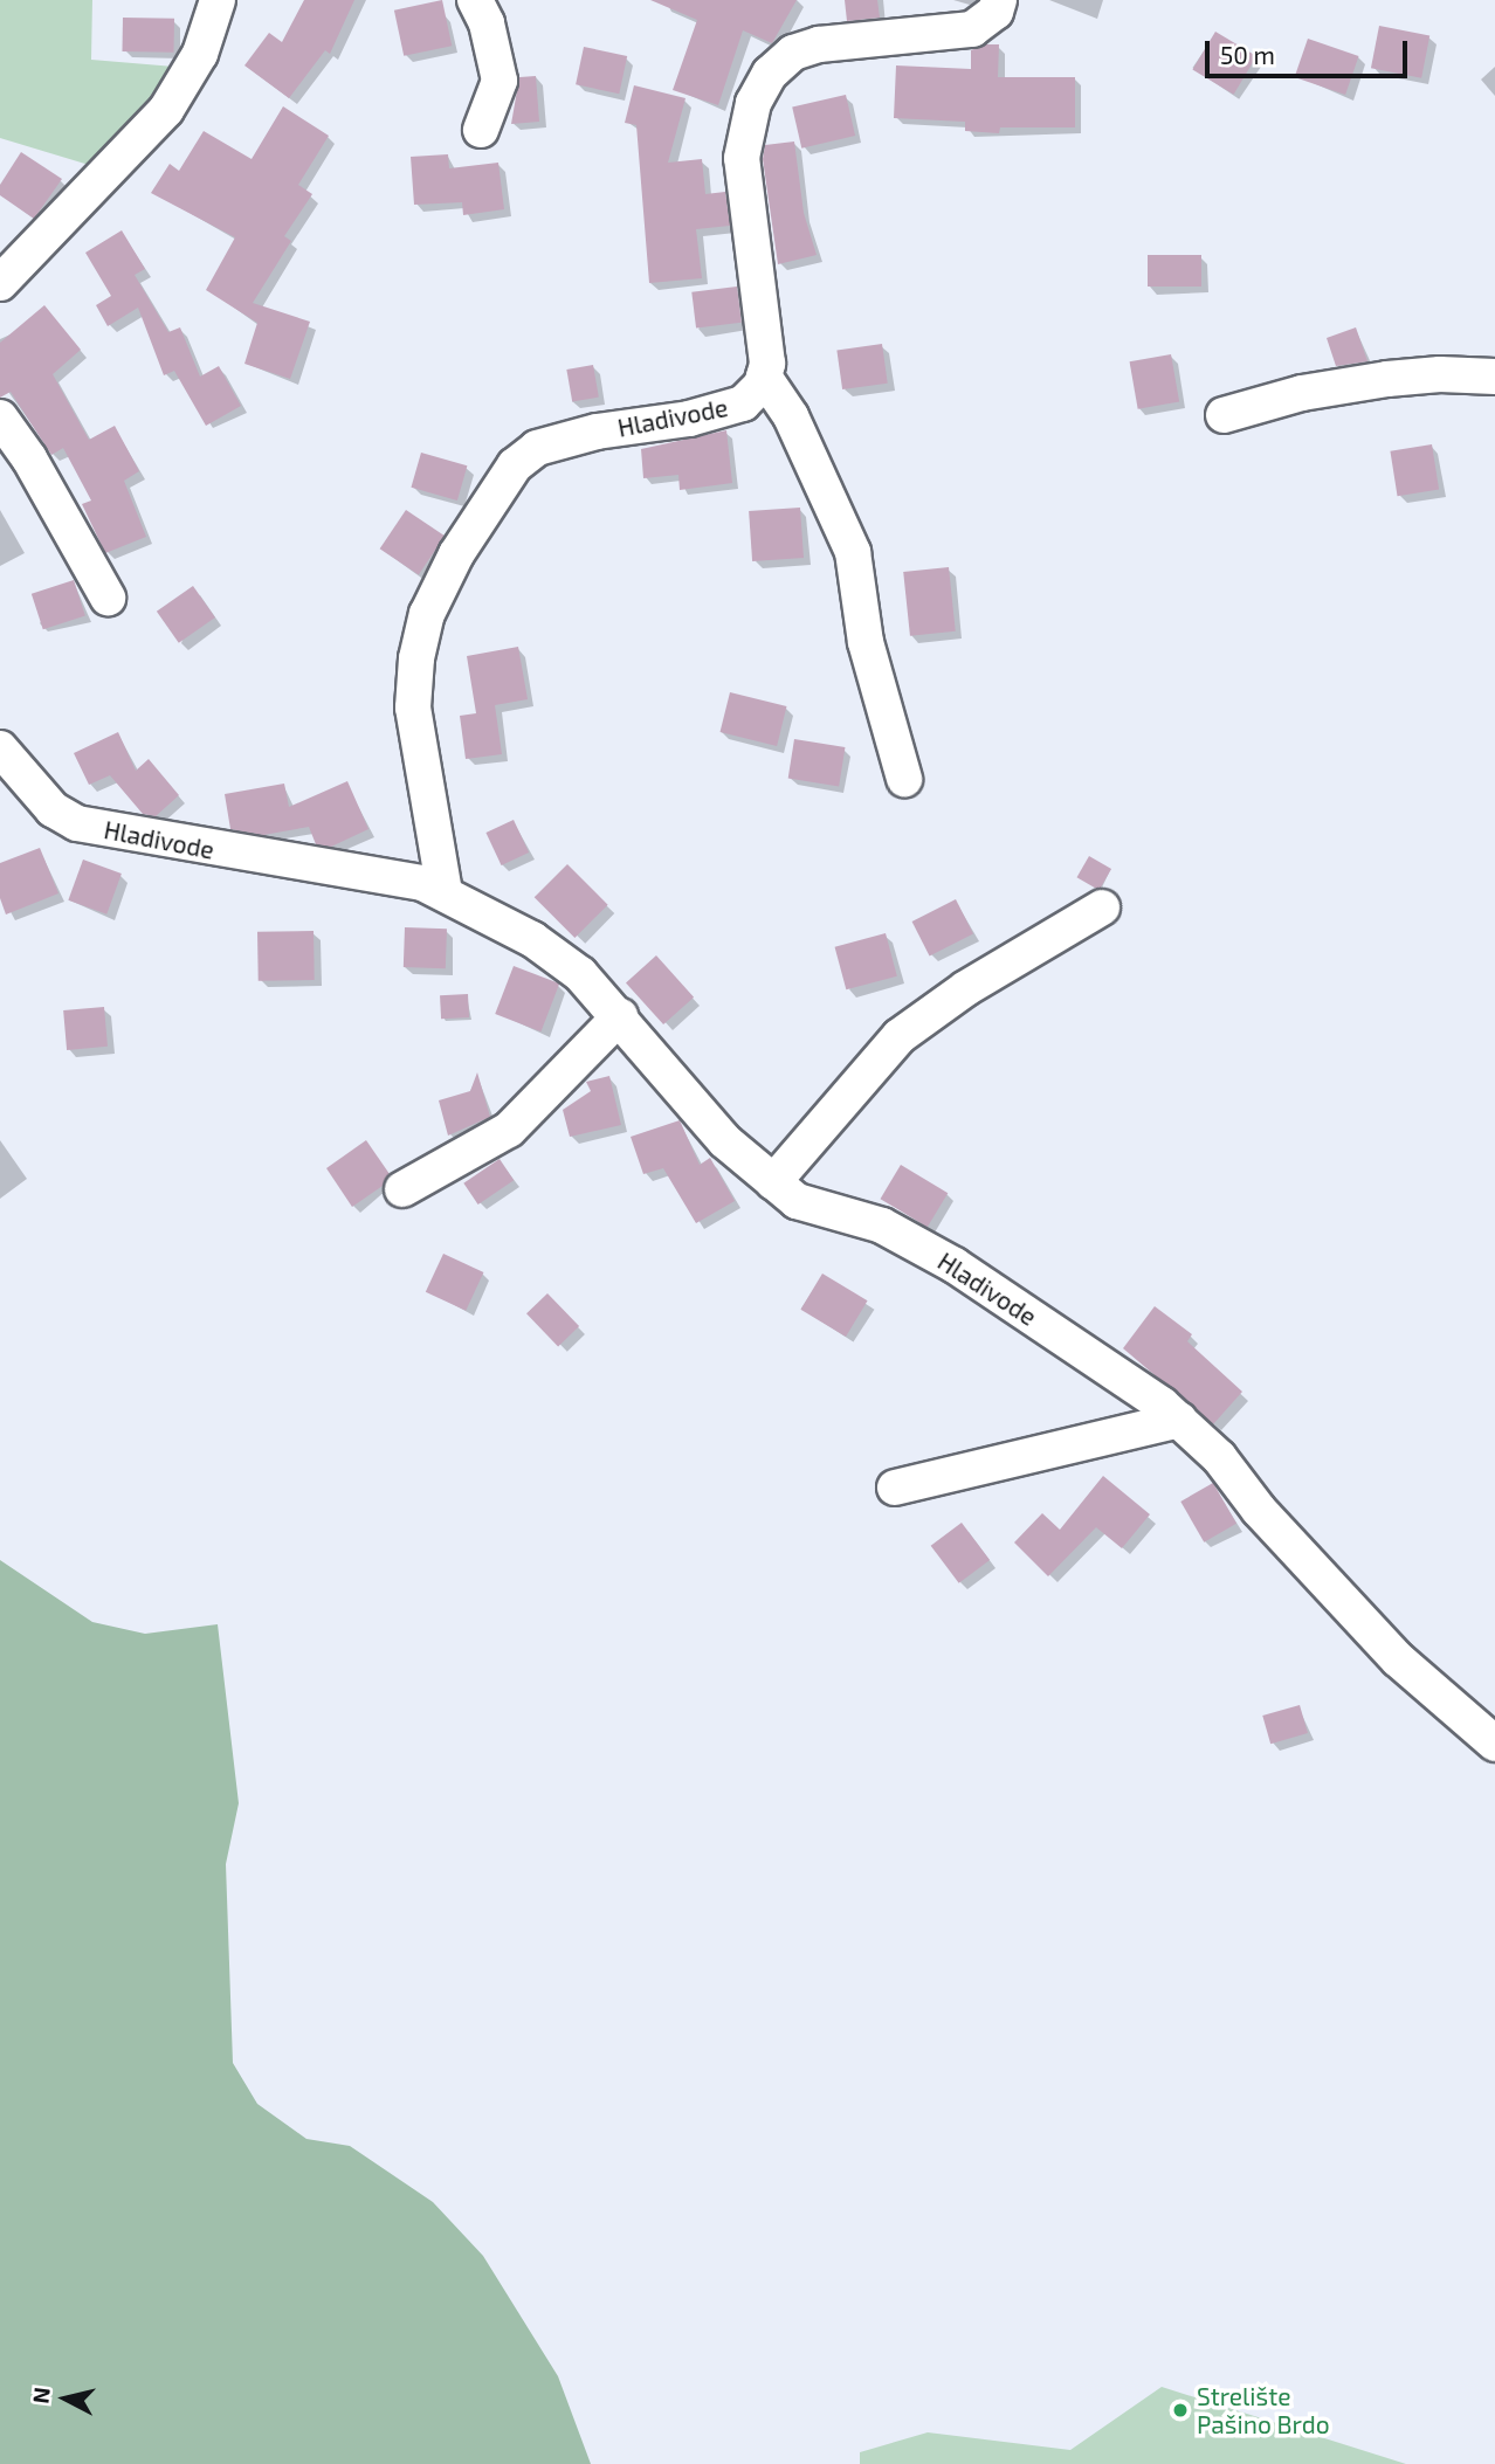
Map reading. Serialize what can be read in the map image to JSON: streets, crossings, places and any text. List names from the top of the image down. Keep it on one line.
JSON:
{"streets":{"street":["Hladivode"]},"places":["Strelište Pašino Brdo"],"scale_bar":"50 m","north":"left"}
